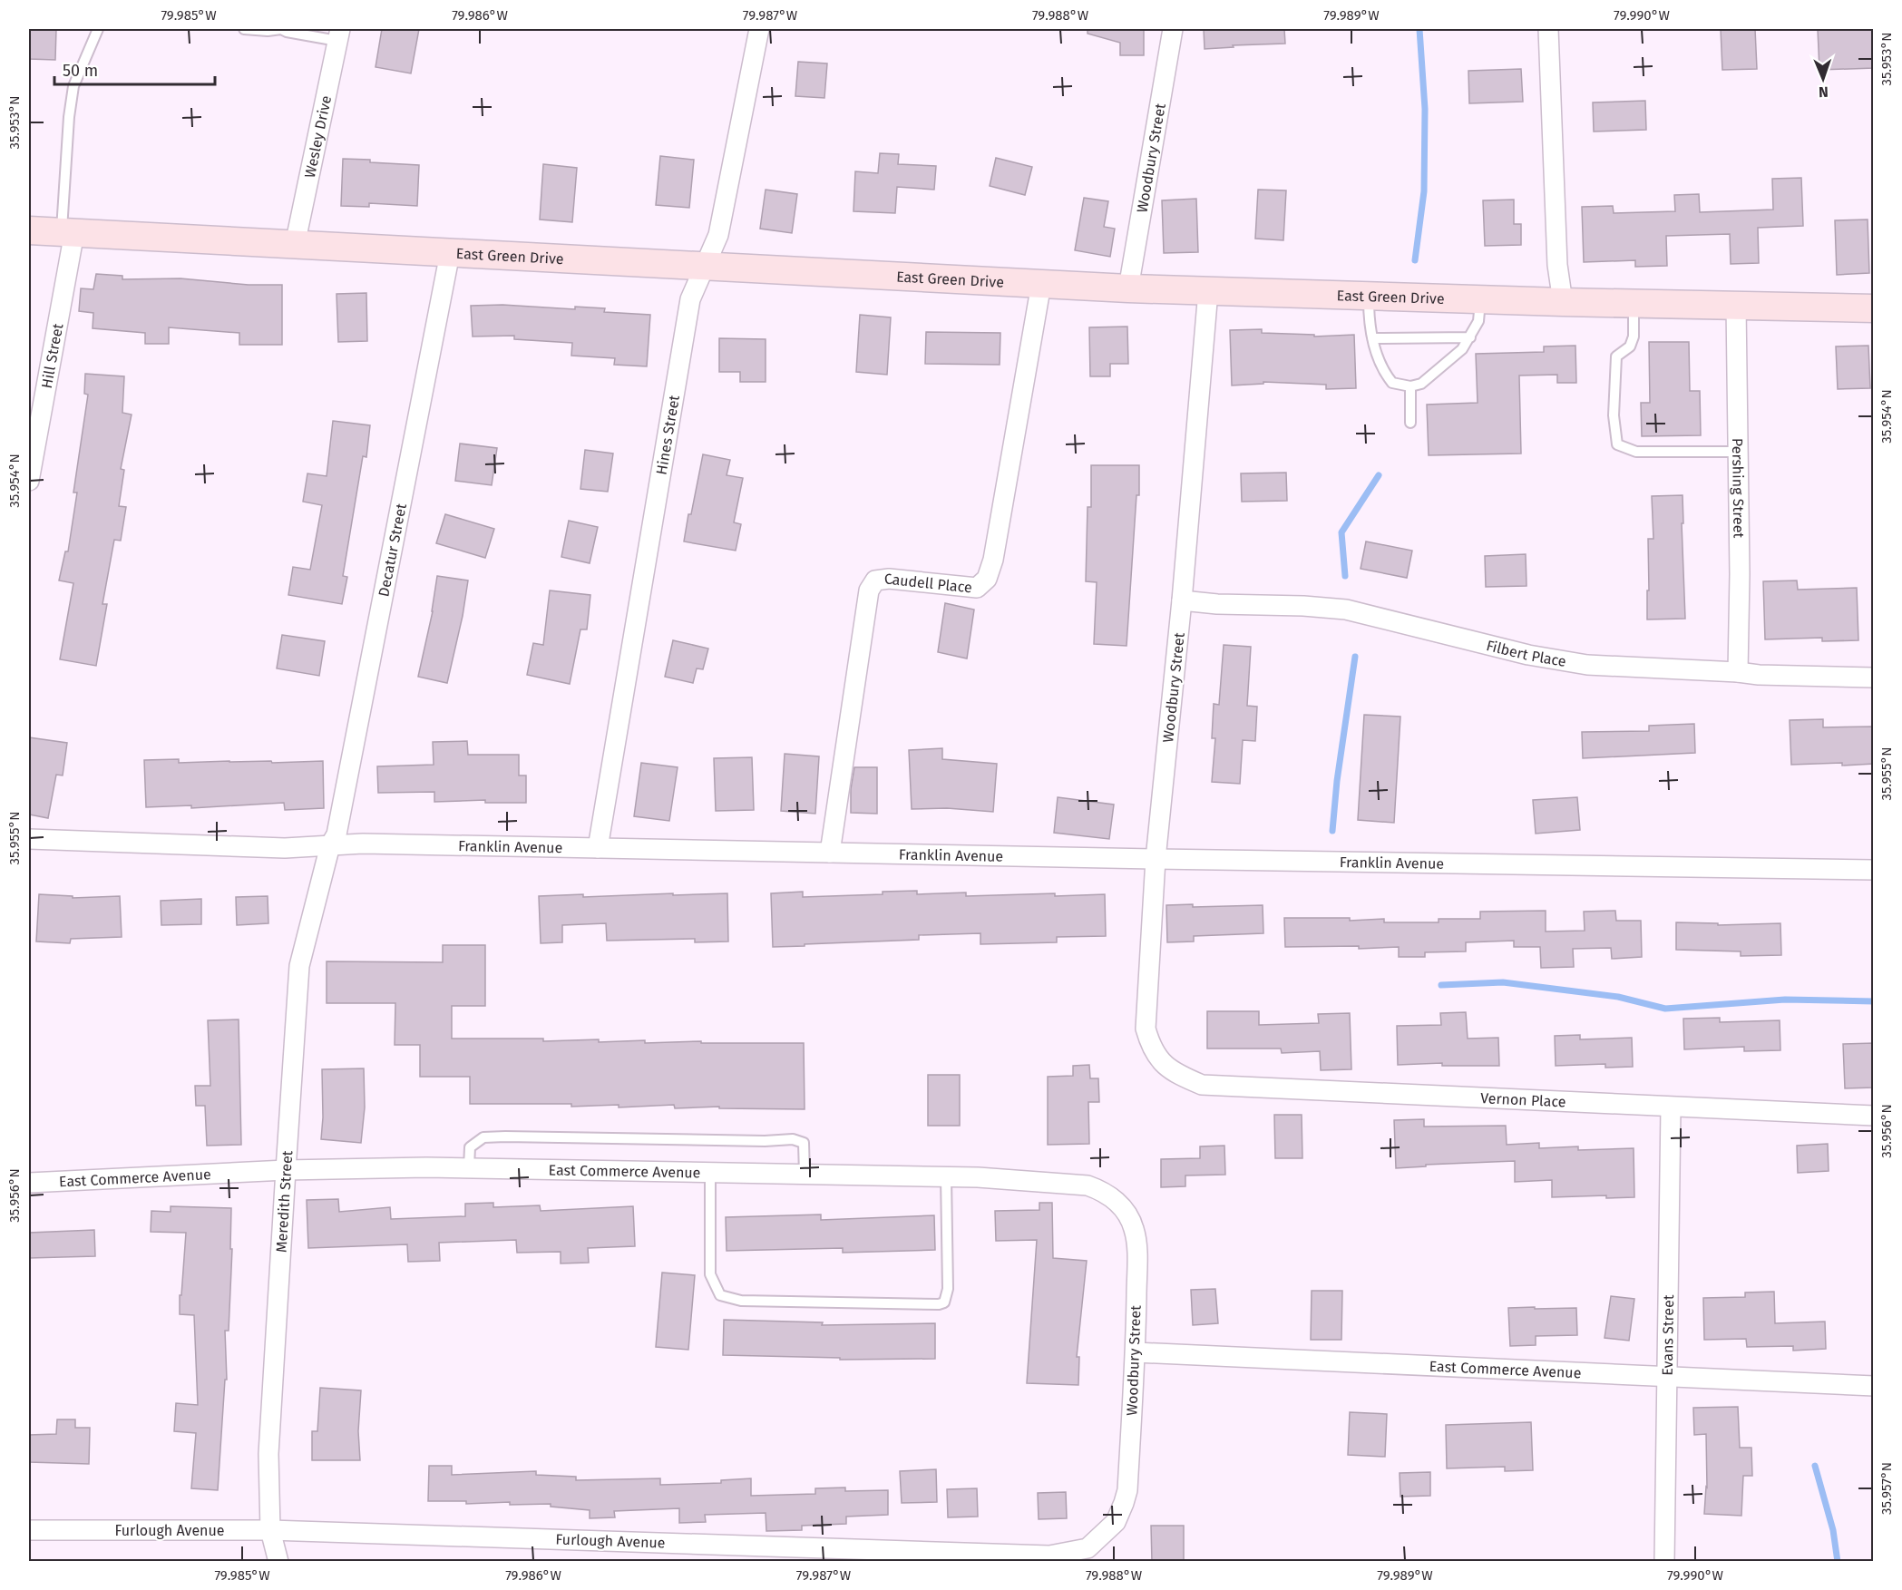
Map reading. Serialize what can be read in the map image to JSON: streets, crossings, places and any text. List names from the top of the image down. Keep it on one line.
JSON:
{"streets":{"main road":["East Green Drive"],"street":["Wesley Drive","Woodbury Street","Hill Street","Hines Street","Pershing Street","Decatur Street","Caudell Place","Filbert Place","Franklin Avenue","Vernon Place","East Commerce Avenue","Meredith Street","Evans Street","Furlough Avenue"]},"crossings":[["Wesley Drive","East Green Drive"],["Woodbury Street","East Green Drive"],["Woodbury Street","Filbert Place"],["Woodbury Street","Franklin Avenue"],["Woodbury Street","Vernon Place"],["Woodbury Street","East Commerce Avenue"],["Woodbury Street","Furlough Avenue"],["East Green Drive","Hill Street"],["East Green Drive","Hines Street"],["East Green Drive","Pershing Street"],["East Green Drive","Decatur Street"],["East Green Drive","Caudell Place"],["Hines Street","Franklin Avenue"],["Pershing Street","Filbert Place"],["Decatur Street","Franklin Avenue"],["Decatur Street","Meredith Street"],["Caudell Place","Franklin Avenue"],["Franklin Avenue","Meredith Street"],["Vernon Place","Evans Street"],["East Commerce Avenue","Meredith Street"],["East Commerce Avenue","Evans Street"],["Meredith Street","Furlough Avenue"]],"scale_bar":"50 m","north":"bottom","coordinates":["79.985°W","79.986°W","79.987°W","79.988°W","79.989°W","79.990°W","35.953°N","35.954°N","35.955°N","35.956°N","35.957°N"]}
